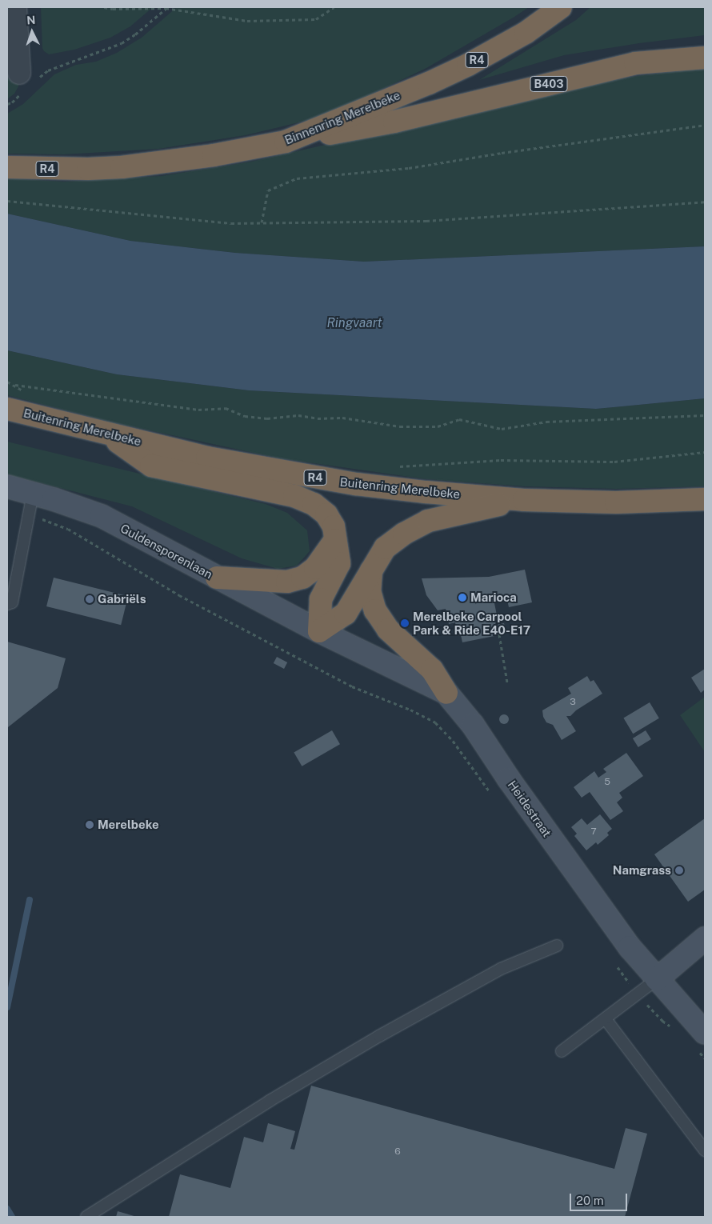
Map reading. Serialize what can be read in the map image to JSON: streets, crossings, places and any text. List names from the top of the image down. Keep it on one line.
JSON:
{"streets":{"highway":["R4","B403","Binnenring Merelbeke","Buitenring Merelbeke"],"main road":["Guldensporenlaan","Heidestraat"]},"crossings":[["B403","Binnenring Merelbeke"],["Guldensporenlaan","Heidestraat"]],"water":["Ringvaart"],"places":["Marioca","Gabriëls","Merelbeke Carpool Park & Ride E40-E17","Merelbeke","Namgrass"],"house_numbers":["3","5","7","6"],"scale_bar":"20 m","north":"top"}
